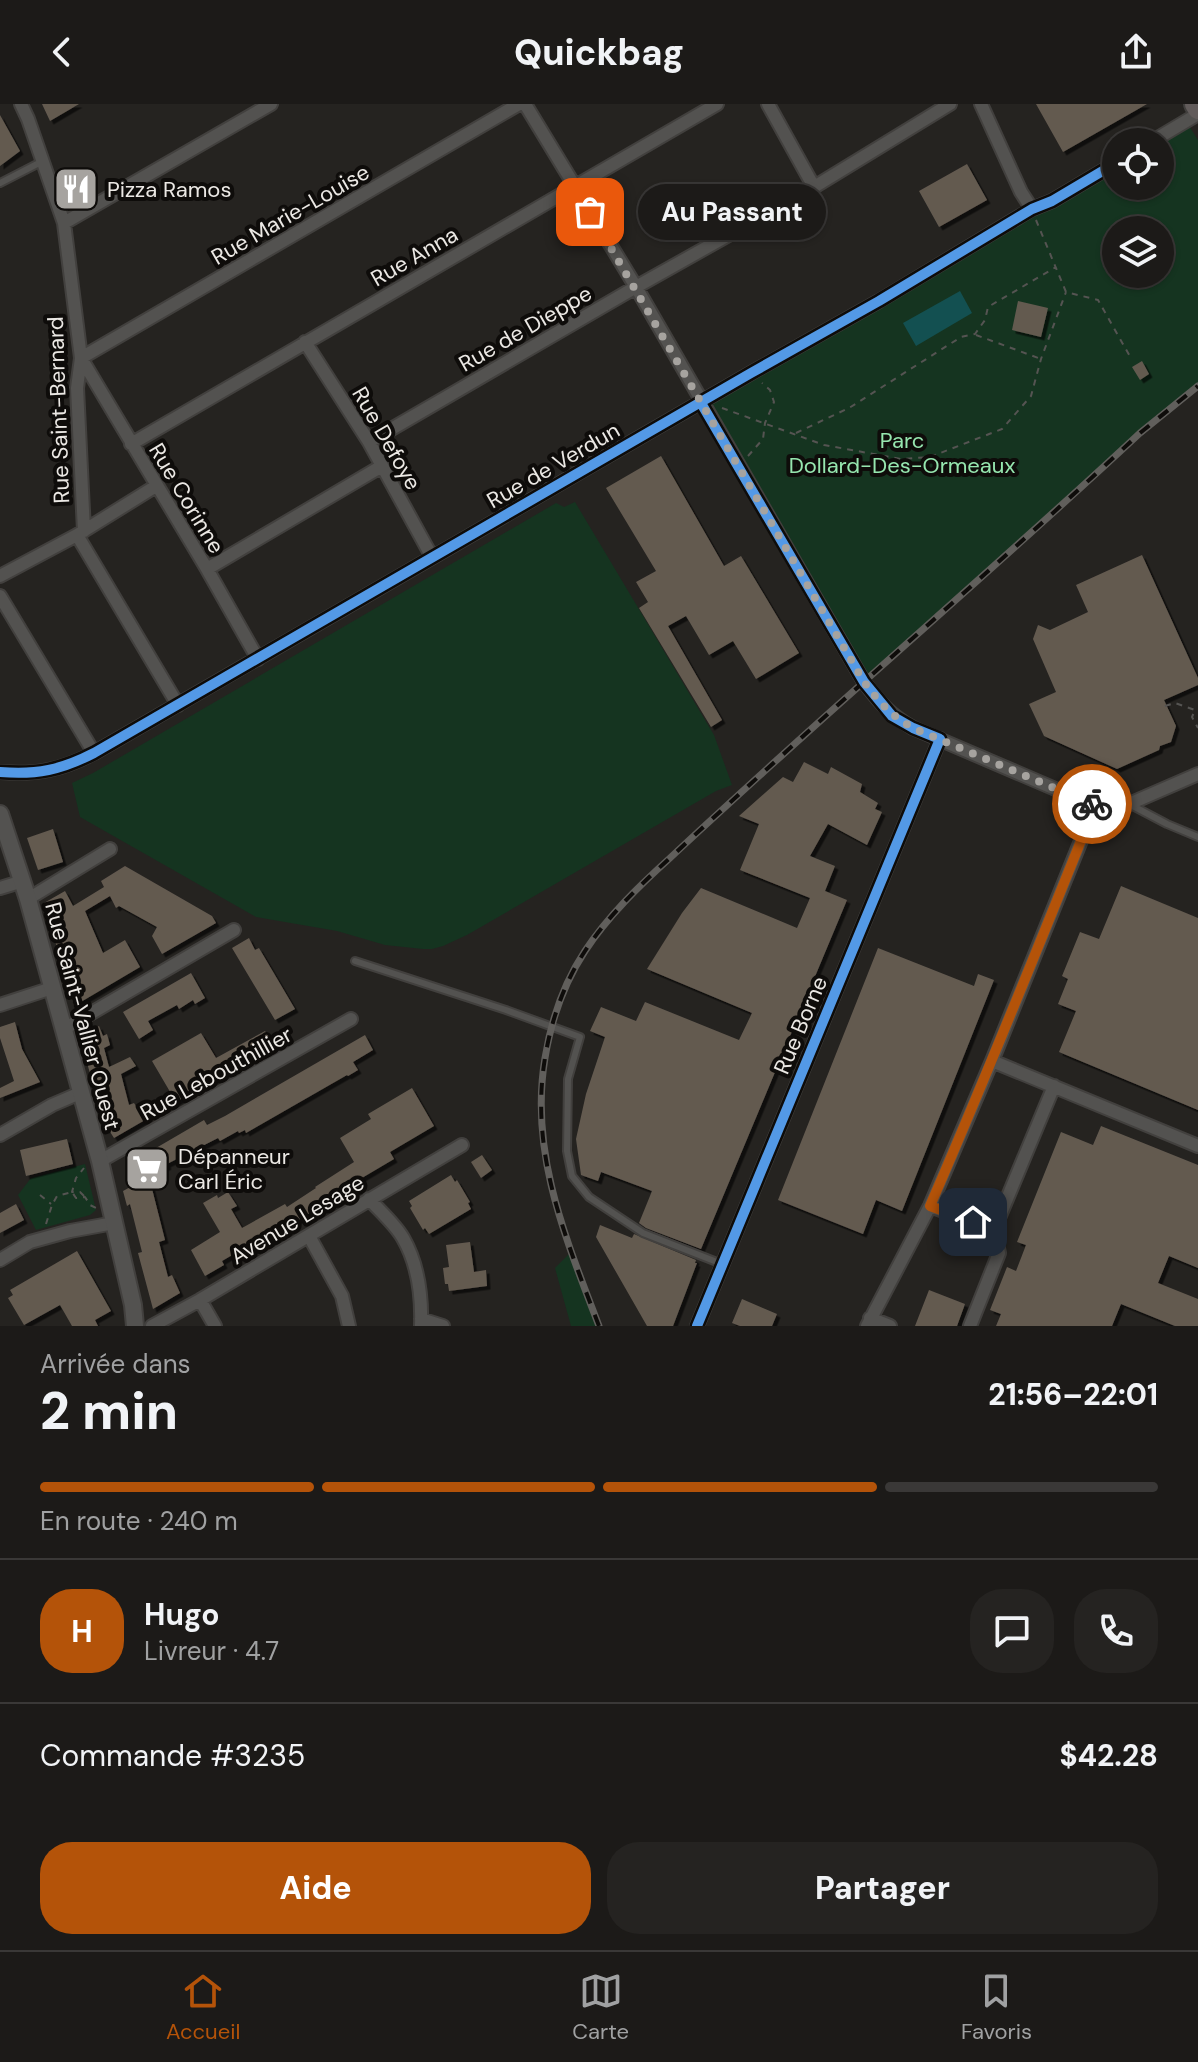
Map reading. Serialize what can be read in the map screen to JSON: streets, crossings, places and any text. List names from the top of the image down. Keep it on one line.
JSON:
{"streets":{"street":["Rue Marie-Louise","Rue Anna","Rue de Dieppe","Rue Saint-Bernard","Rue Defoye","Rue de Verdun","Rue Corinne","Rue Saint-Vallier Ouest","Rue Borne","Rue Lebouthillier","Avenue Lesage"]},"crossings":[["Rue Marie-Louise","Rue Saint-Bernard"],["Rue Marie-Louise","Rue Corinne"],["Rue Anna","Rue Defoye"],["Rue Anna","Rue Corinne"],["Rue de Dieppe","Rue Defoye"],["Rue Saint-Bernard","Rue de Verdun"],["Rue Saint-Bernard","Rue Corinne"],["Rue Defoye","Rue de Verdun"],["Rue de Verdun","Rue Corinne"],["Rue Saint-Vallier Ouest","Rue Lebouthillier"]],"parks":["Parc Dollard-Des-Ormeaux"],"places":{"restaurant":["Pizza Ramos"],"other":["Au Passant"],"supermarket":["Dépanneur Carl Éric"]},"page":{"header":"Quickbag","bubble":"Au Passant","heading":["2 min","Arrivée dans","21:56–22:01"],"panel":["Hugo","Livreur · 4.7","Commande #3235","$42.28"],"bar":"En route · 240 m","round":"H","buttons":["Aide","Partager"],"tabs":["Accueil","Carte","Favoris"]}}
